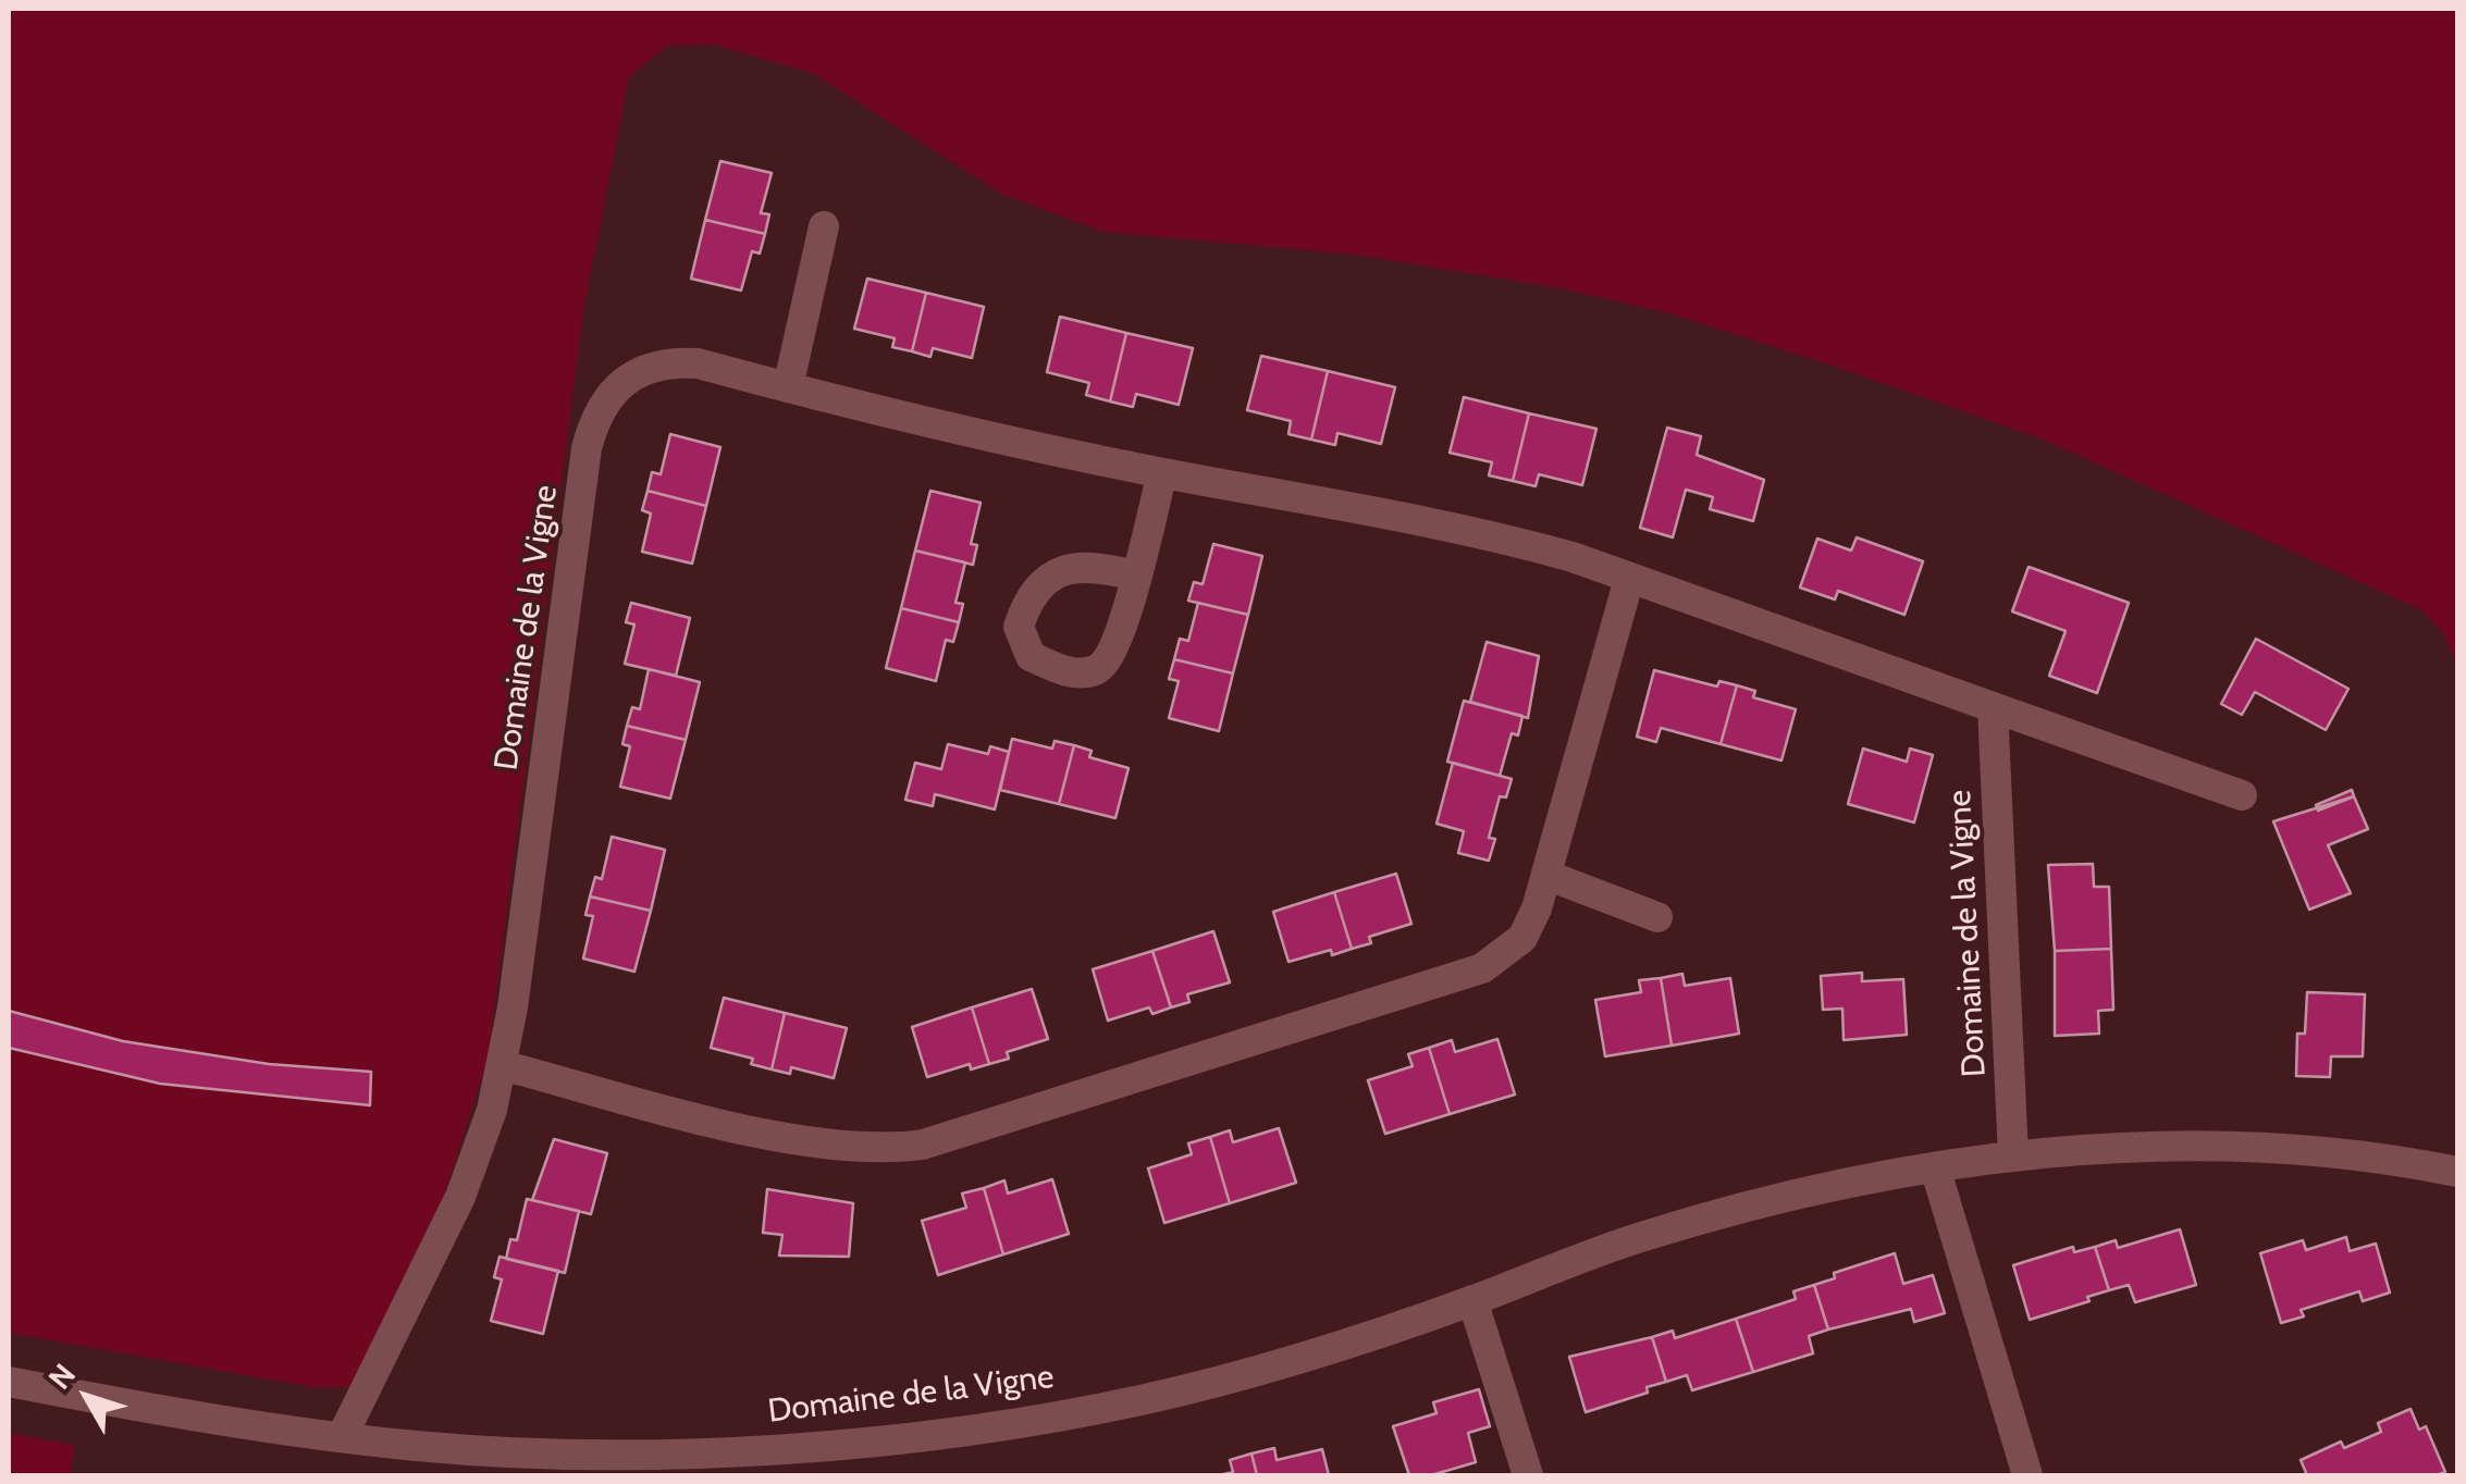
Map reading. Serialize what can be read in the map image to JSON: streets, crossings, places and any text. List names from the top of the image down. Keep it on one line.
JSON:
{"streets":{"street":["Domaine de la Vigne"]},"north":"top left"}
